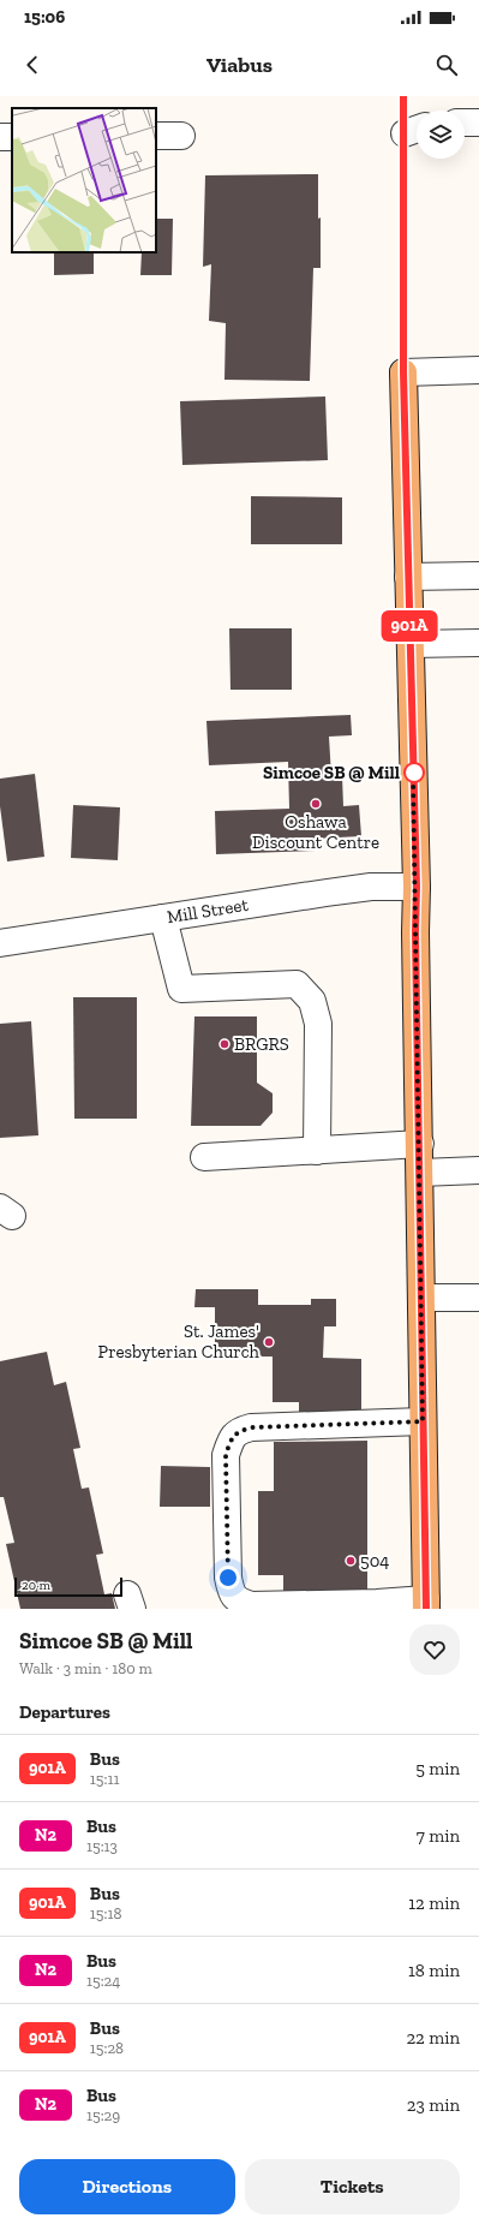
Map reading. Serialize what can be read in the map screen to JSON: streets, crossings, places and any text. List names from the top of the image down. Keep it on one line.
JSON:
{"streets":{"street":["Mill Street"]},"places":["Simcoe SB @ Mill","Oshawa Discount Centre","BRGRS","St. James' Presbyterian Church","504"],"lines":["bus line 901A"],"scale_bar":"20 m","page":{"status":"15:06","header":"Viabus","on_map":"901A","scale":"20 m","heading":[["Simcoe SB @ Mill","Walk · 3 min · 180 m"],"Departures"],"list":[{"mark":"901A","name":"Bus","note":"15:11","value":"5 min"},{"mark":"N2","name":"Bus","note":"15:13","value":"7 min"},{"mark":"901A","name":"Bus","note":"15:18","value":"12 min"},{"mark":"N2","name":"Bus","note":"15:24","value":"18 min"},{"mark":"901A","name":"Bus","note":"15:28","value":"22 min"},{"mark":"N2","name":"Bus","note":"15:29","value":"23 min"}],"buttons":["Directions","Tickets"]}}
